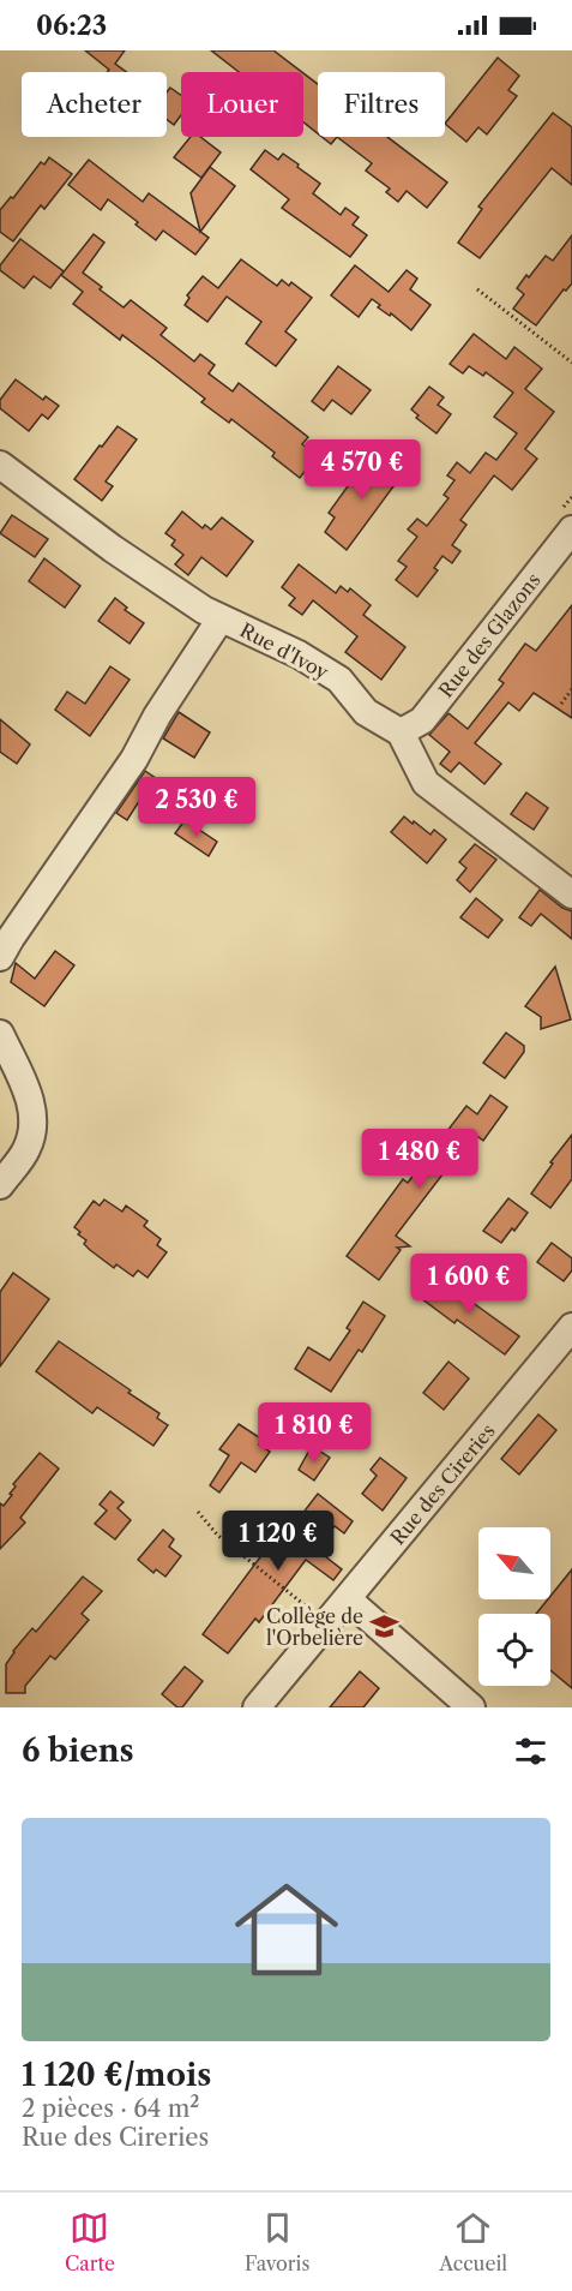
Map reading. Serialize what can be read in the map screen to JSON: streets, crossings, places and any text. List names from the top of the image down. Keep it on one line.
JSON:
{"streets":{"street":["Rue des Glazons","Rue d'Ivoy","Rue des Cireries"]},"crossings":[["Rue des Glazons","Rue d'Ivoy"]],"places":{"school or university":["Collège de l'Orbelière"]},"north":"top left","page":{"status":"06:23","chip":["Acheter","Louer","Filtres"],"price":["4 570 €","2 530 €","1 480 €","1 600 €","1 810 €","1 120 €"],"heading":"6 biens","list":[{"name":"1 120 €/mois","note":"2 pièces · 64 m² · Rue des Cireries"}],"tabs":["Carte","Favoris","Accueil"]}}
